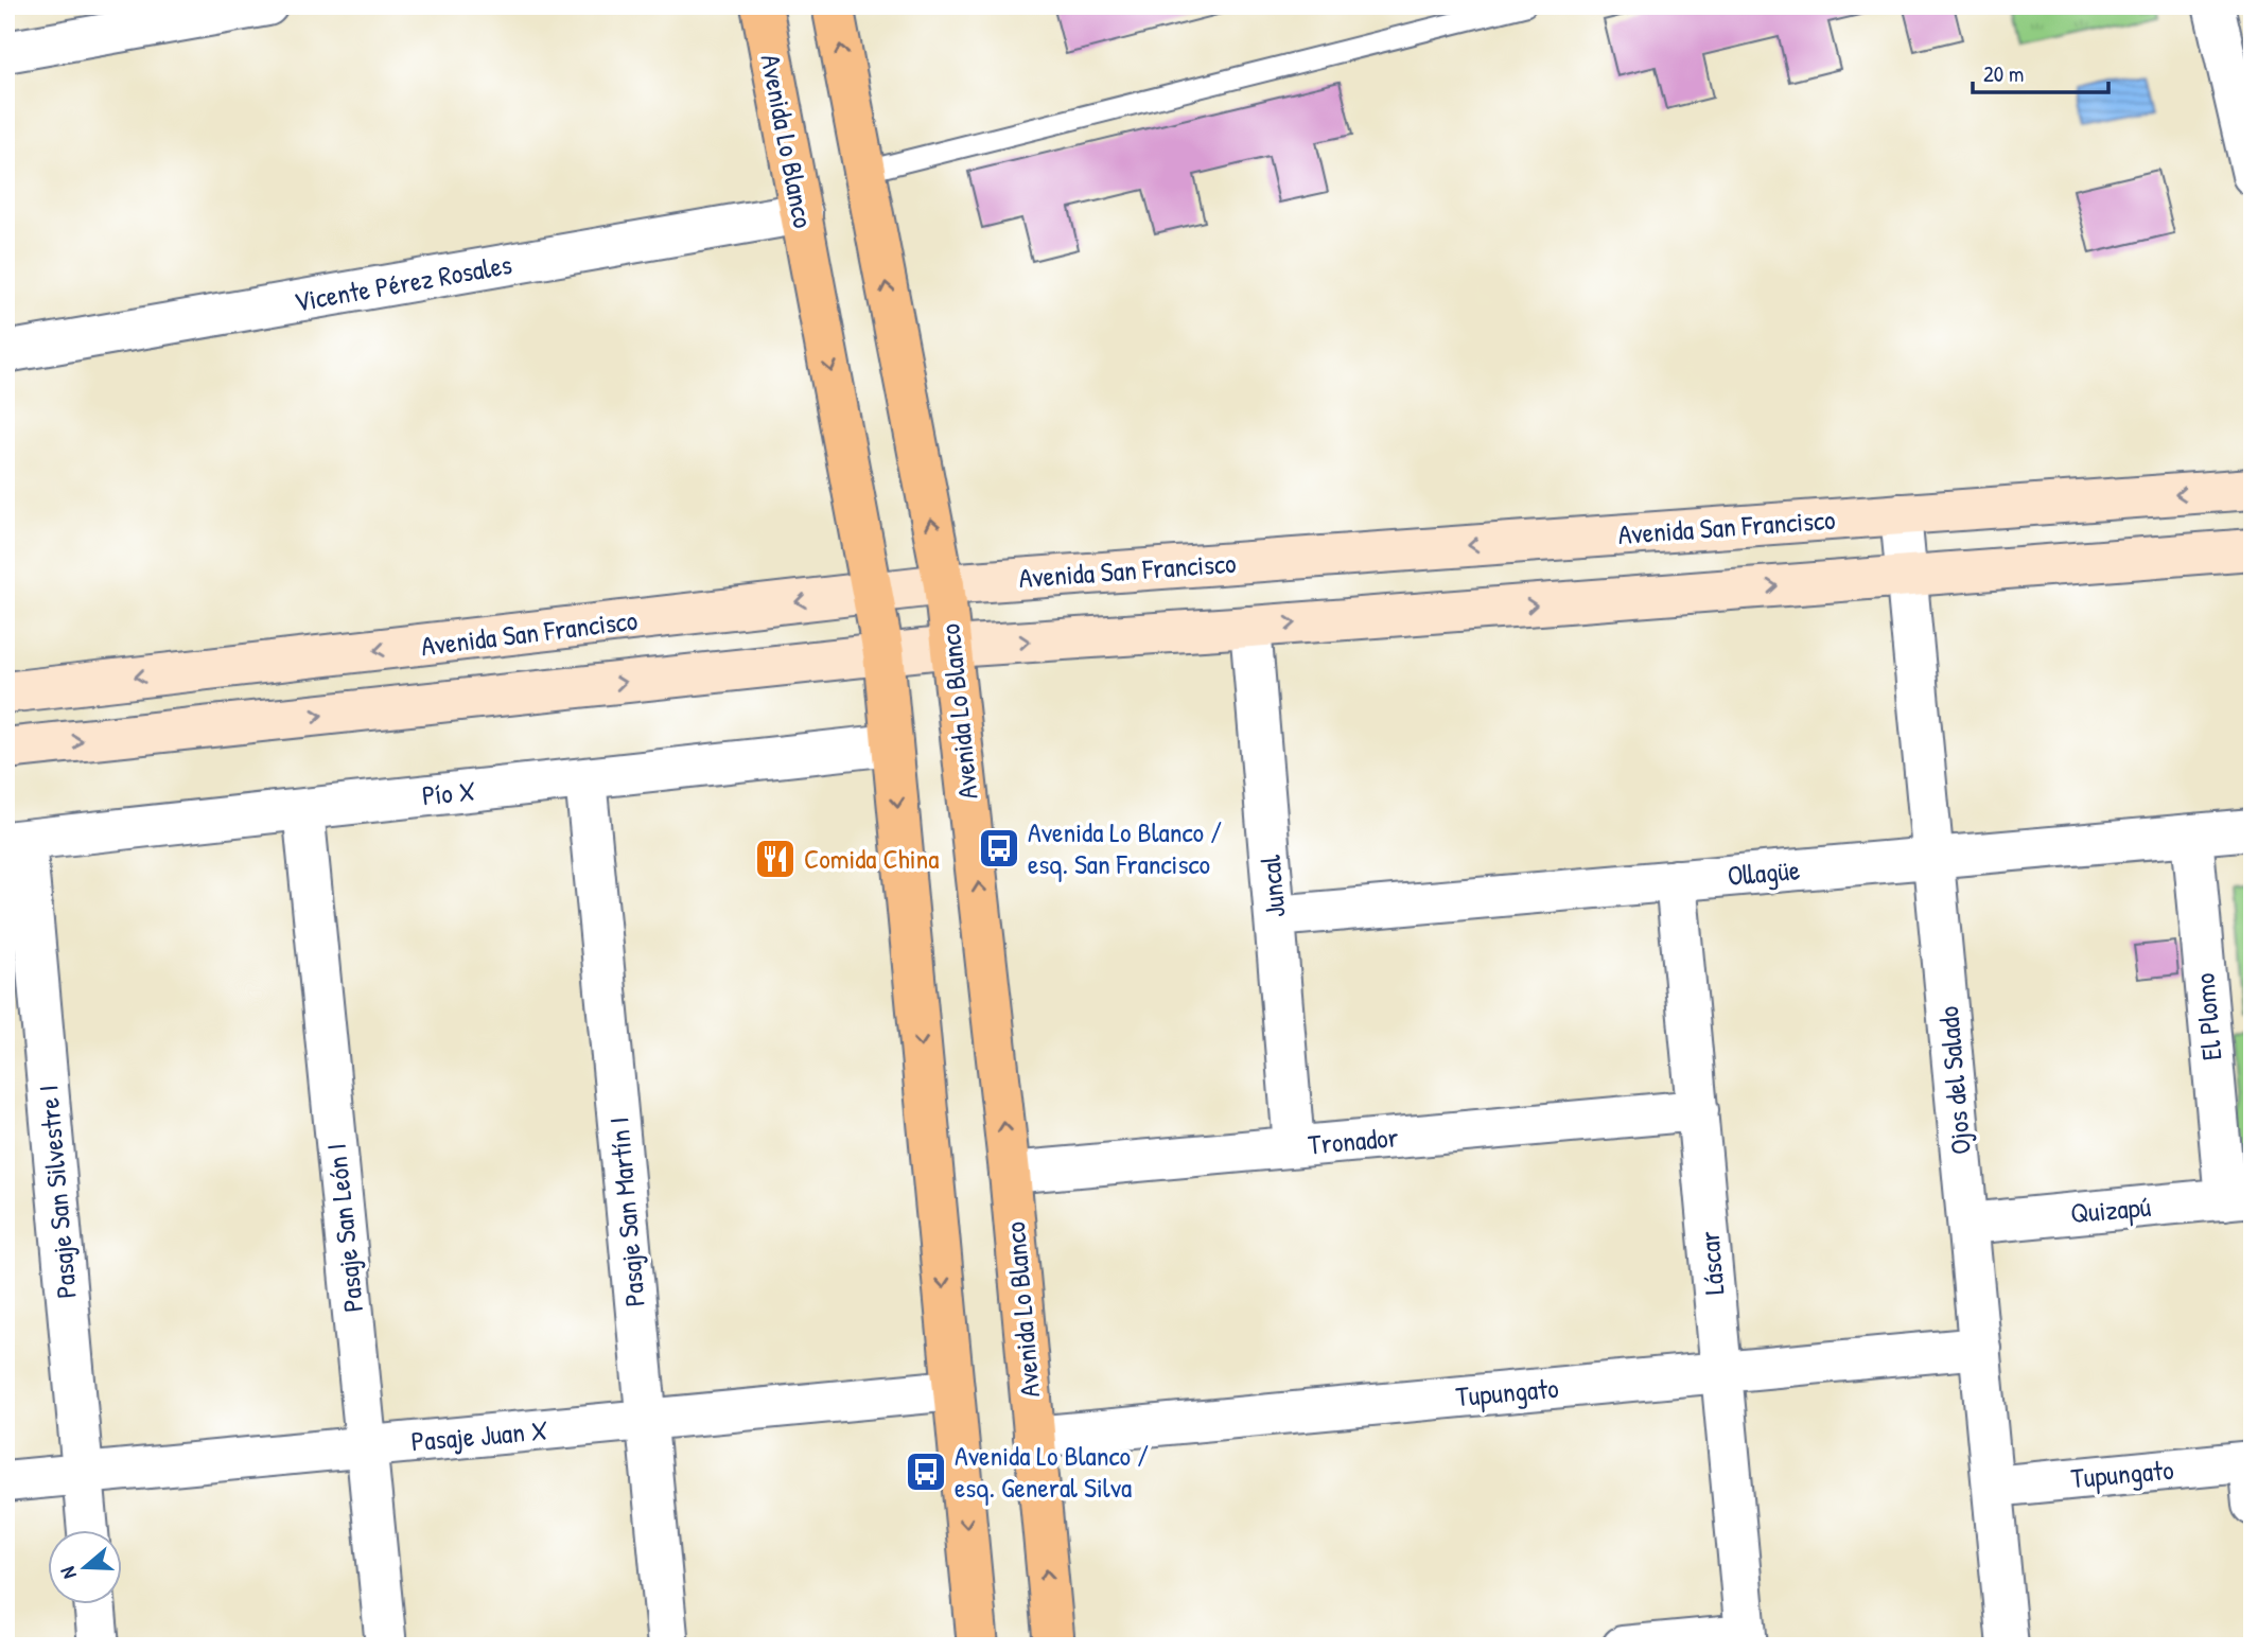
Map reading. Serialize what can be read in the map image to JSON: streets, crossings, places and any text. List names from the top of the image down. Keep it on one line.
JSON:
{"streets":{"main road":["Avenida Lo Blanco"],"street":["Vicente Pérez Rosales","Avenida San Francisco","Pío X","Ollagüe","Juncal","El Plomo","Ojos del Salado","Tronador","Pasaje San Silvestre I","Quizapú","Pasaje San Martín I","Pasaje San León I","Láscar","Tupungato","Pasaje Juan X"]},"crossings":[["Avenida Lo Blanco","Vicente Pérez Rosales"],["Avenida Lo Blanco","Avenida San Francisco"],["Avenida Lo Blanco","Pío X"],["Avenida Lo Blanco","Tronador"],["Avenida Lo Blanco","Tupungato"],["Avenida Lo Blanco","Pasaje Juan X"],["Avenida San Francisco","Juncal"],["Avenida San Francisco","Ojos del Salado"],["Pío X","Pasaje San Silvestre I"],["Pío X","Pasaje San Martín I"],["Pío X","Pasaje San León I"],["Ollagüe","Juncal"],["Ollagüe","El Plomo"],["Ollagüe","Ojos del Salado"],["Ollagüe","Láscar"],["Juncal","Tronador"],["El Plomo","Quizapú"],["Ojos del Salado","Quizapú"],["Ojos del Salado","Tupungato"],["Tronador","Láscar"],["Pasaje San Silvestre I","Pasaje Juan X"],["Pasaje San Martín I","Pasaje Juan X"],["Pasaje San León I","Pasaje Juan X"],["Láscar","Tupungato"]],"places":{"bus stop":["Avenida Lo Blanco / esq. San Francisco","Avenida Lo Blanco / esq. General Silva"],"restaurant":["Comida China"]},"scale_bar":"20 m","north":"left"}
